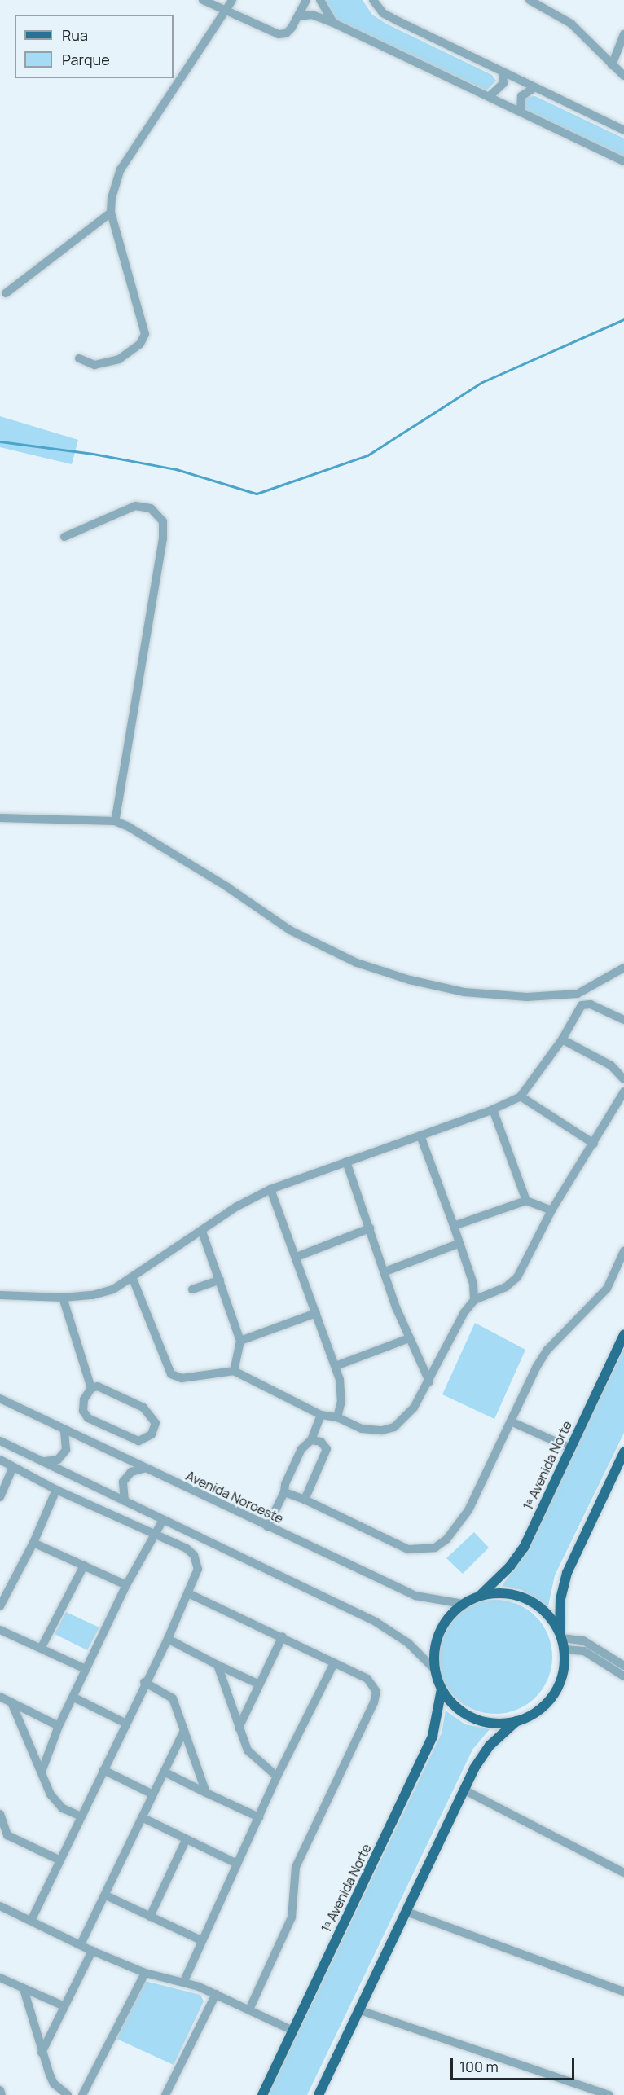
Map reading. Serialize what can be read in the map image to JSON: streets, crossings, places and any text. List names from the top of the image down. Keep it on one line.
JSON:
{"streets":{"main road":["1ᵃ Avenida Norte"],"street":["Avenida Noroeste"]},"crossings":[["1ᵃ Avenida Norte","Avenida Noroeste"]],"legend":["Rua","Parque"],"scale_bar":"100 m"}
